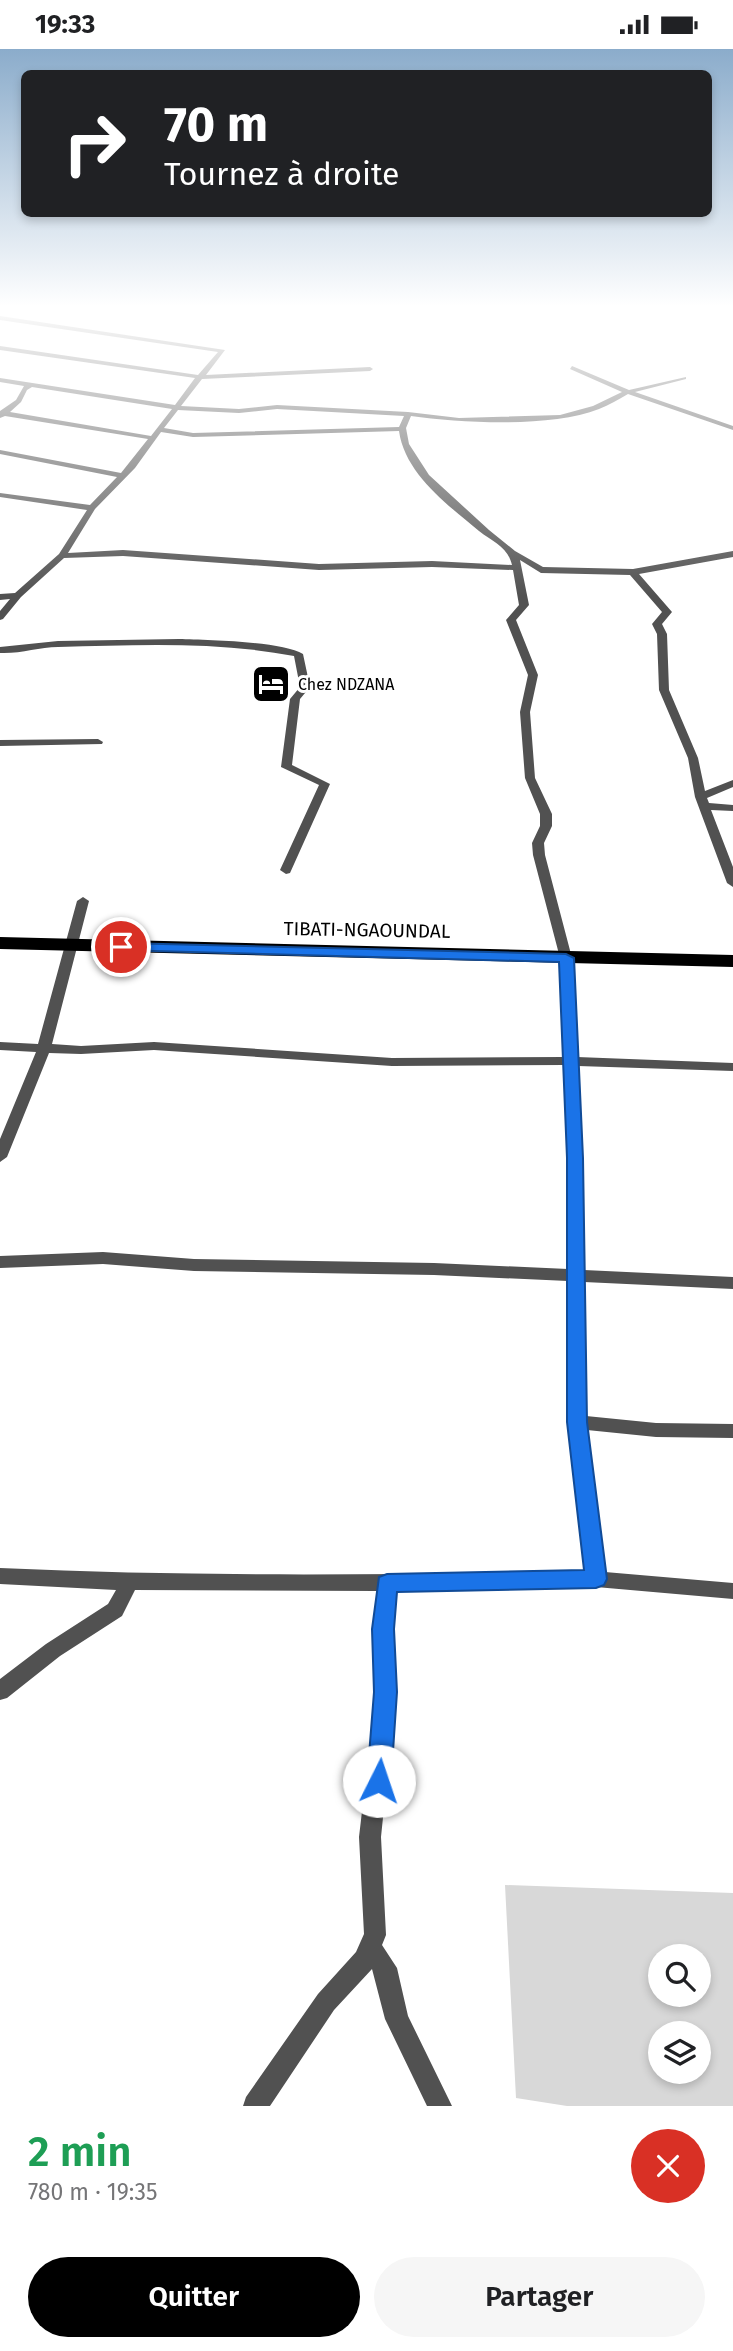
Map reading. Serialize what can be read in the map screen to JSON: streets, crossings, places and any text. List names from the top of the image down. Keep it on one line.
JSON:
{"streets":{"highway":["TIBATI-NGAOUNDAL"]},"places":{"hotel":["Chez NDZANA"]},"page":{"status":"19:33","turn":["70 m","Tournez à droite"],"heading":["2 min","780 m · 19:35"],"buttons":["Quitter","Partager"]}}
